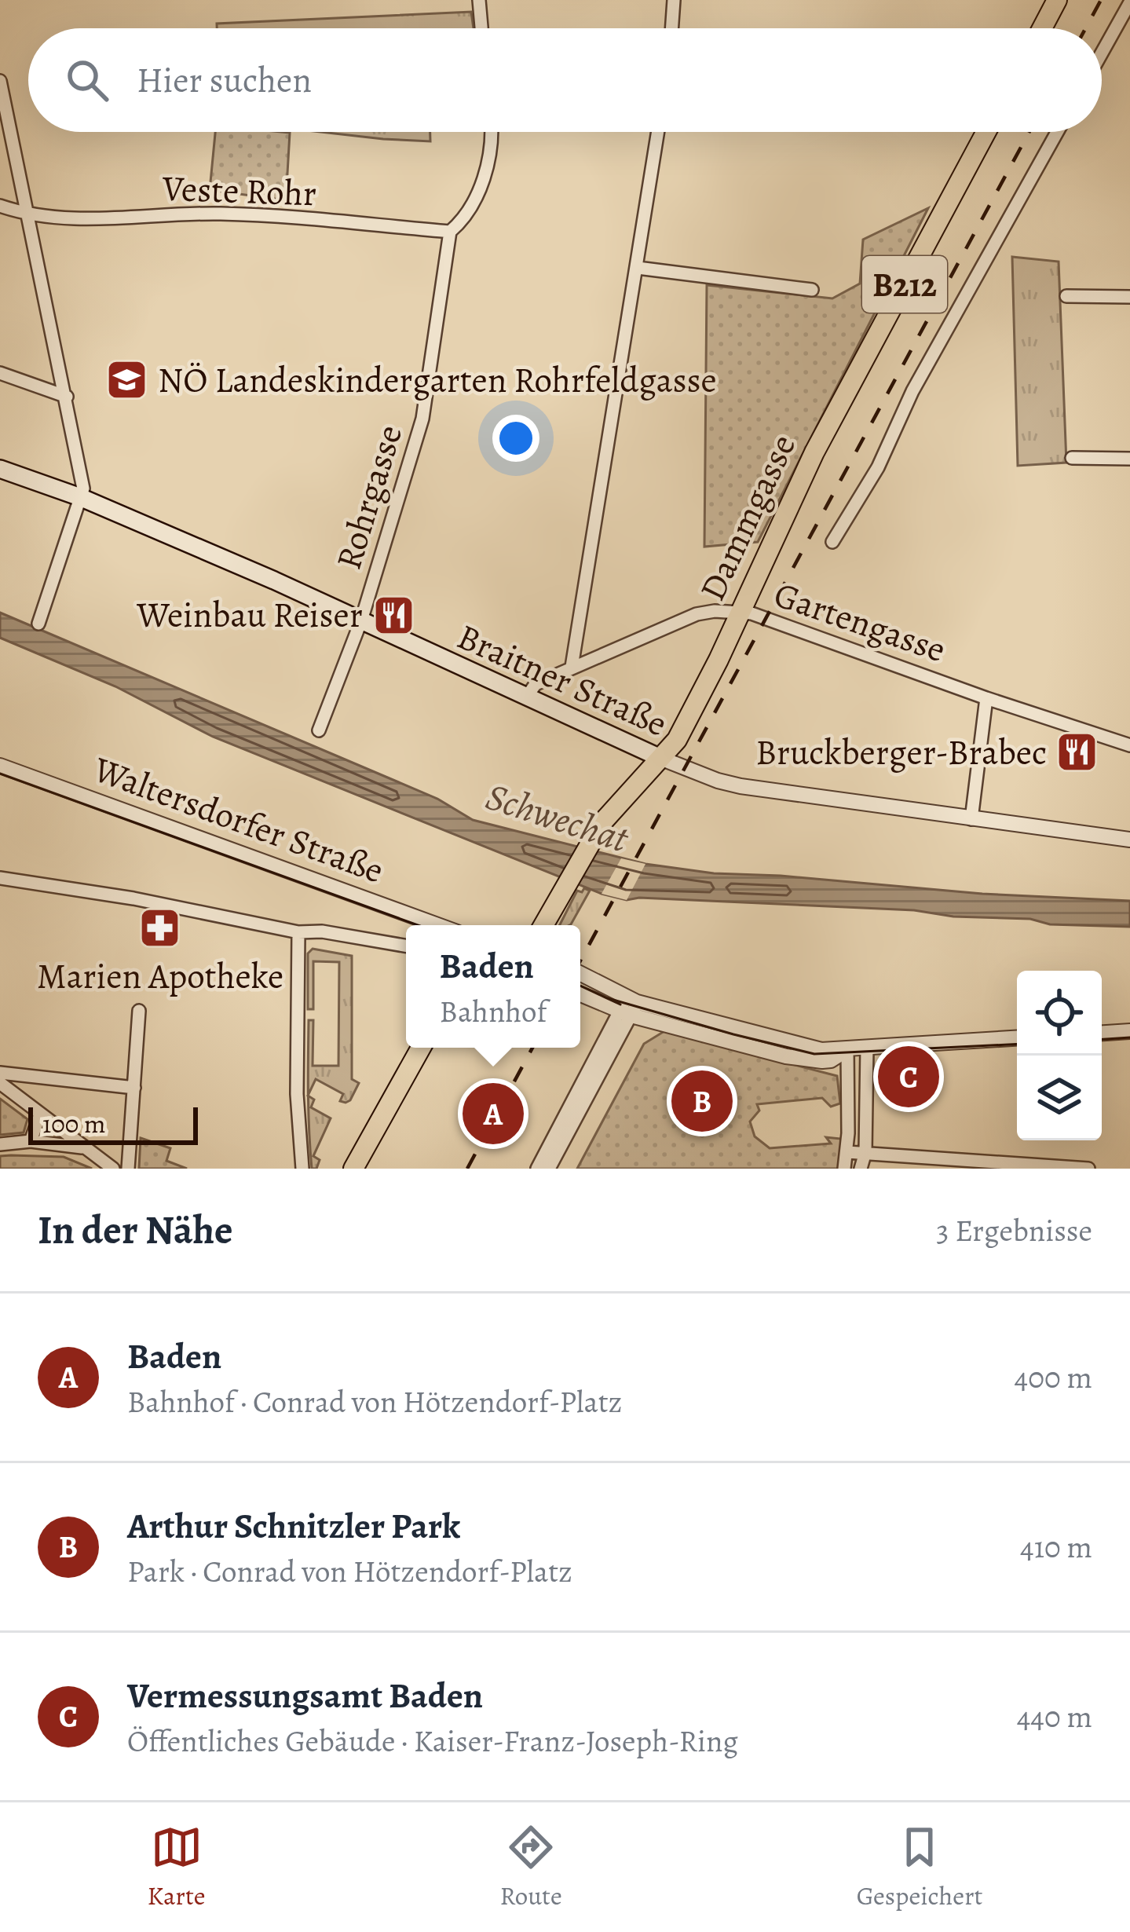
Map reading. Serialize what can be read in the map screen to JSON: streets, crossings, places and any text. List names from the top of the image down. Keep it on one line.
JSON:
{"streets":{"main road":["B212","Dammgasse","Braitner Straße"],"street":["Veste Rohr","Rohrgasse","Gartengasse","Waltersdorfer Straße"]},"crossings":[["Veste Rohr","Rohrgasse"],["Rohrgasse","Braitner Straße"],["Dammgasse","Gartengasse"],["Dammgasse","Braitner Straße"],["Gartengasse","Braitner Straße"]],"water":["Schwechat"],"places":{"school or university":["NÖ Landeskindergarten Rohrfeldgasse"],"restaurant":["Weinbau Reiser","Bruckberger-Brabec"],"pharmacy":["Marien Apotheke"]},"scale_bar":"100 m","page":{"search":"Hier suchen","popup":["Baden","Bahnhof"],"pins":["C","B","A"],"scale":"100 m","heading":["In der Nähe","3 Ergebnisse"],"list":[{"mark":"A","name":"Baden","note":"Bahnhof · Conrad von Hötzendorf-Platz","value":"400 m"},{"mark":"B","name":"Arthur Schnitzler Park","note":"Park · Conrad von Hötzendorf-Platz","value":"410 m"},{"mark":"C","name":"Vermessungsamt Baden","note":"Öffentliches Gebäude · Kaiser-Franz-Joseph-Ring","value":"440 m"}],"nav":["Karte","Route","Gespeichert"]}}
